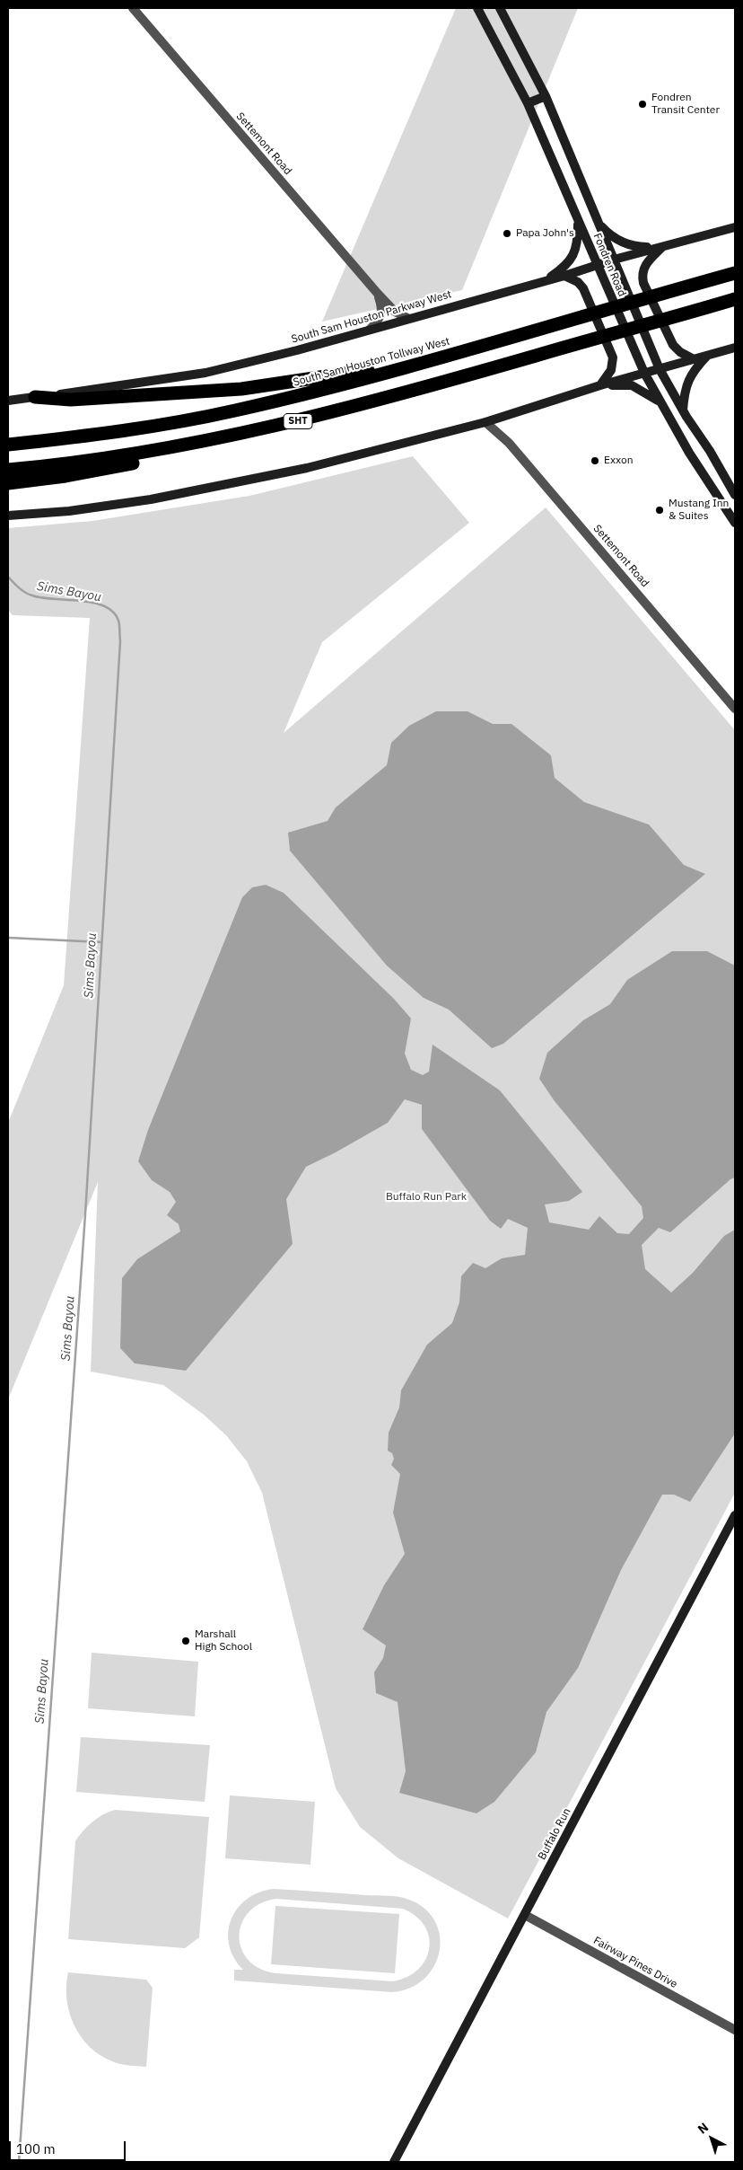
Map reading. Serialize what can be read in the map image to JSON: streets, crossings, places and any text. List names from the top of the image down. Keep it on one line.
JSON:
{"streets":{"highway":["South Sam Houston Tollway West","SHT"],"main road":["Fondren Road","South Sam Houston Parkway West","Buffalo Run"],"street":["Settemont Road","Fairway Pines Drive"]},"crossings":[["Settemont Road","South Sam Houston Parkway West"],["Fondren Road","South Sam Houston Parkway West"],["Buffalo Run","Fairway Pines Drive"]],"water":["Sims Bayou"],"parks":["Buffalo Run Park"],"places":["Fondren Transit Center","Papa John's","Exxon","Mustang Inn & Suites","Marshall High School"],"scale_bar":"100 m","north":"top left"}
